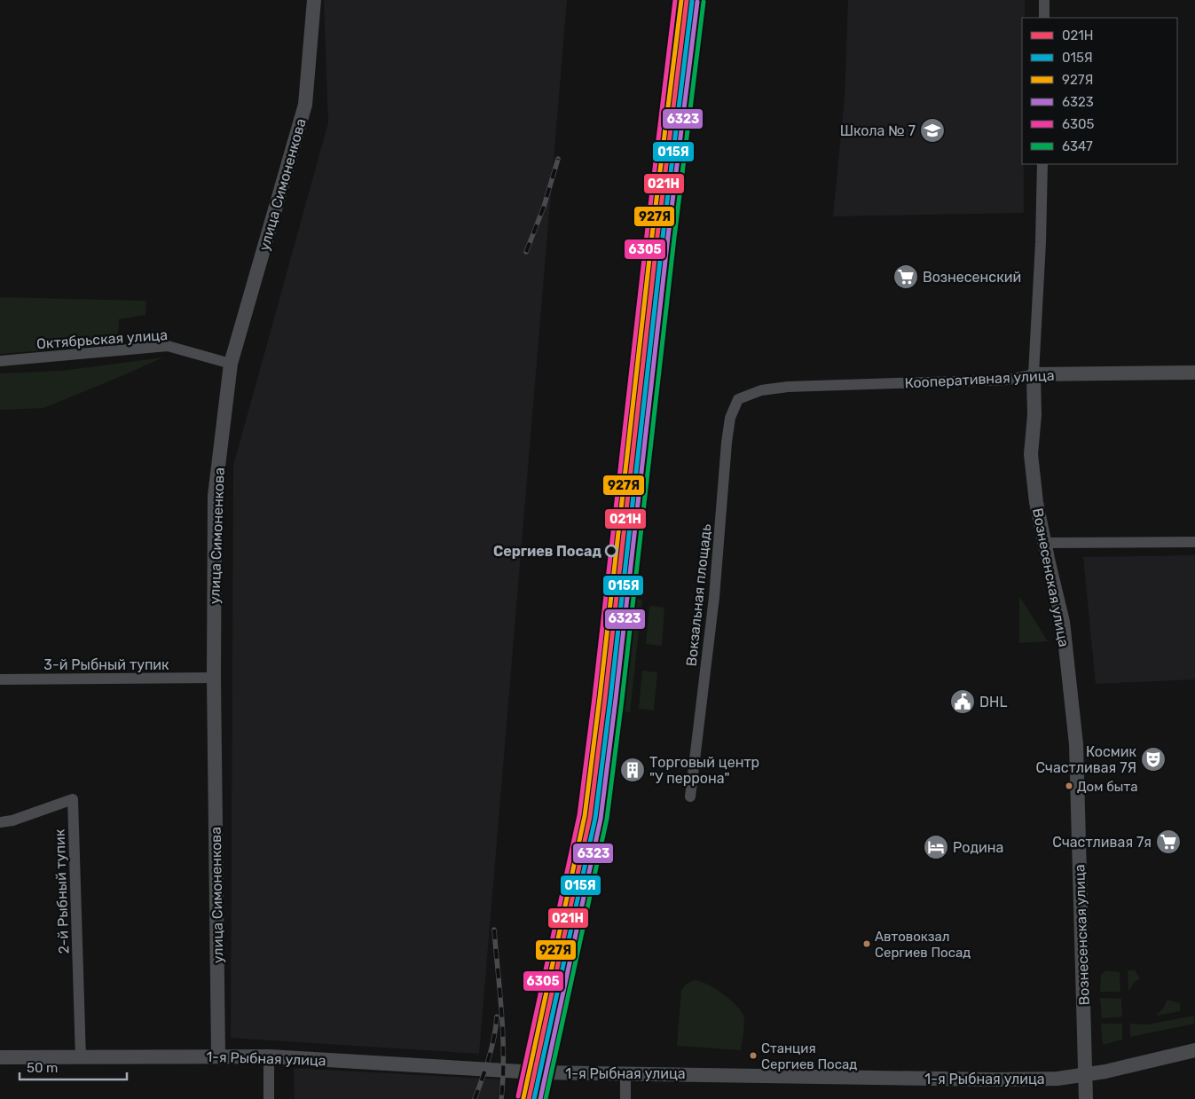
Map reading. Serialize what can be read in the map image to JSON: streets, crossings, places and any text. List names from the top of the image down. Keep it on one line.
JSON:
{"streets":{"street":["улица Симоненкова","Октябрьская улица","Кооперативная улица","Вознесенская улица","Вокзальная площадь","3-й Рыбный тупик","2-й Рыбный тупик","1-я Рыбная улица"]},"crossings":[["улица Симоненкова","Октябрьская улица"],["улица Симоненкова","3-й Рыбный тупик"],["улица Симоненкова","1-я Рыбная улица"],["Кооперативная улица","Вознесенская улица"],["Кооперативная улица","Вокзальная площадь"],["Вознесенская улица","1-я Рыбная улица"],["2-й Рыбный тупик","1-я Рыбная улица"]],"places":{"school or university":["Школа № 7"],"supermarket":["Вознесенский","Счастливая 7я"],"other":["Сергиев Посад","Дом быта","Автовокзал Сергиев Посад","Станция Сергиев Посад"],"public building":["DHL"],"theatre":["Космик Счастливая 7Я"],"building":["Торговый центр \"У перрона\""],"hotel":["Родина"]},"lines":["transit line 021Н","transit line 927Я","transit line 6305","transit line 015Я","transit line 6323","transit line 6347"],"legend":["021Н","015Я","927Я","6323","6305","6347"],"scale_bar":"50 m"}
